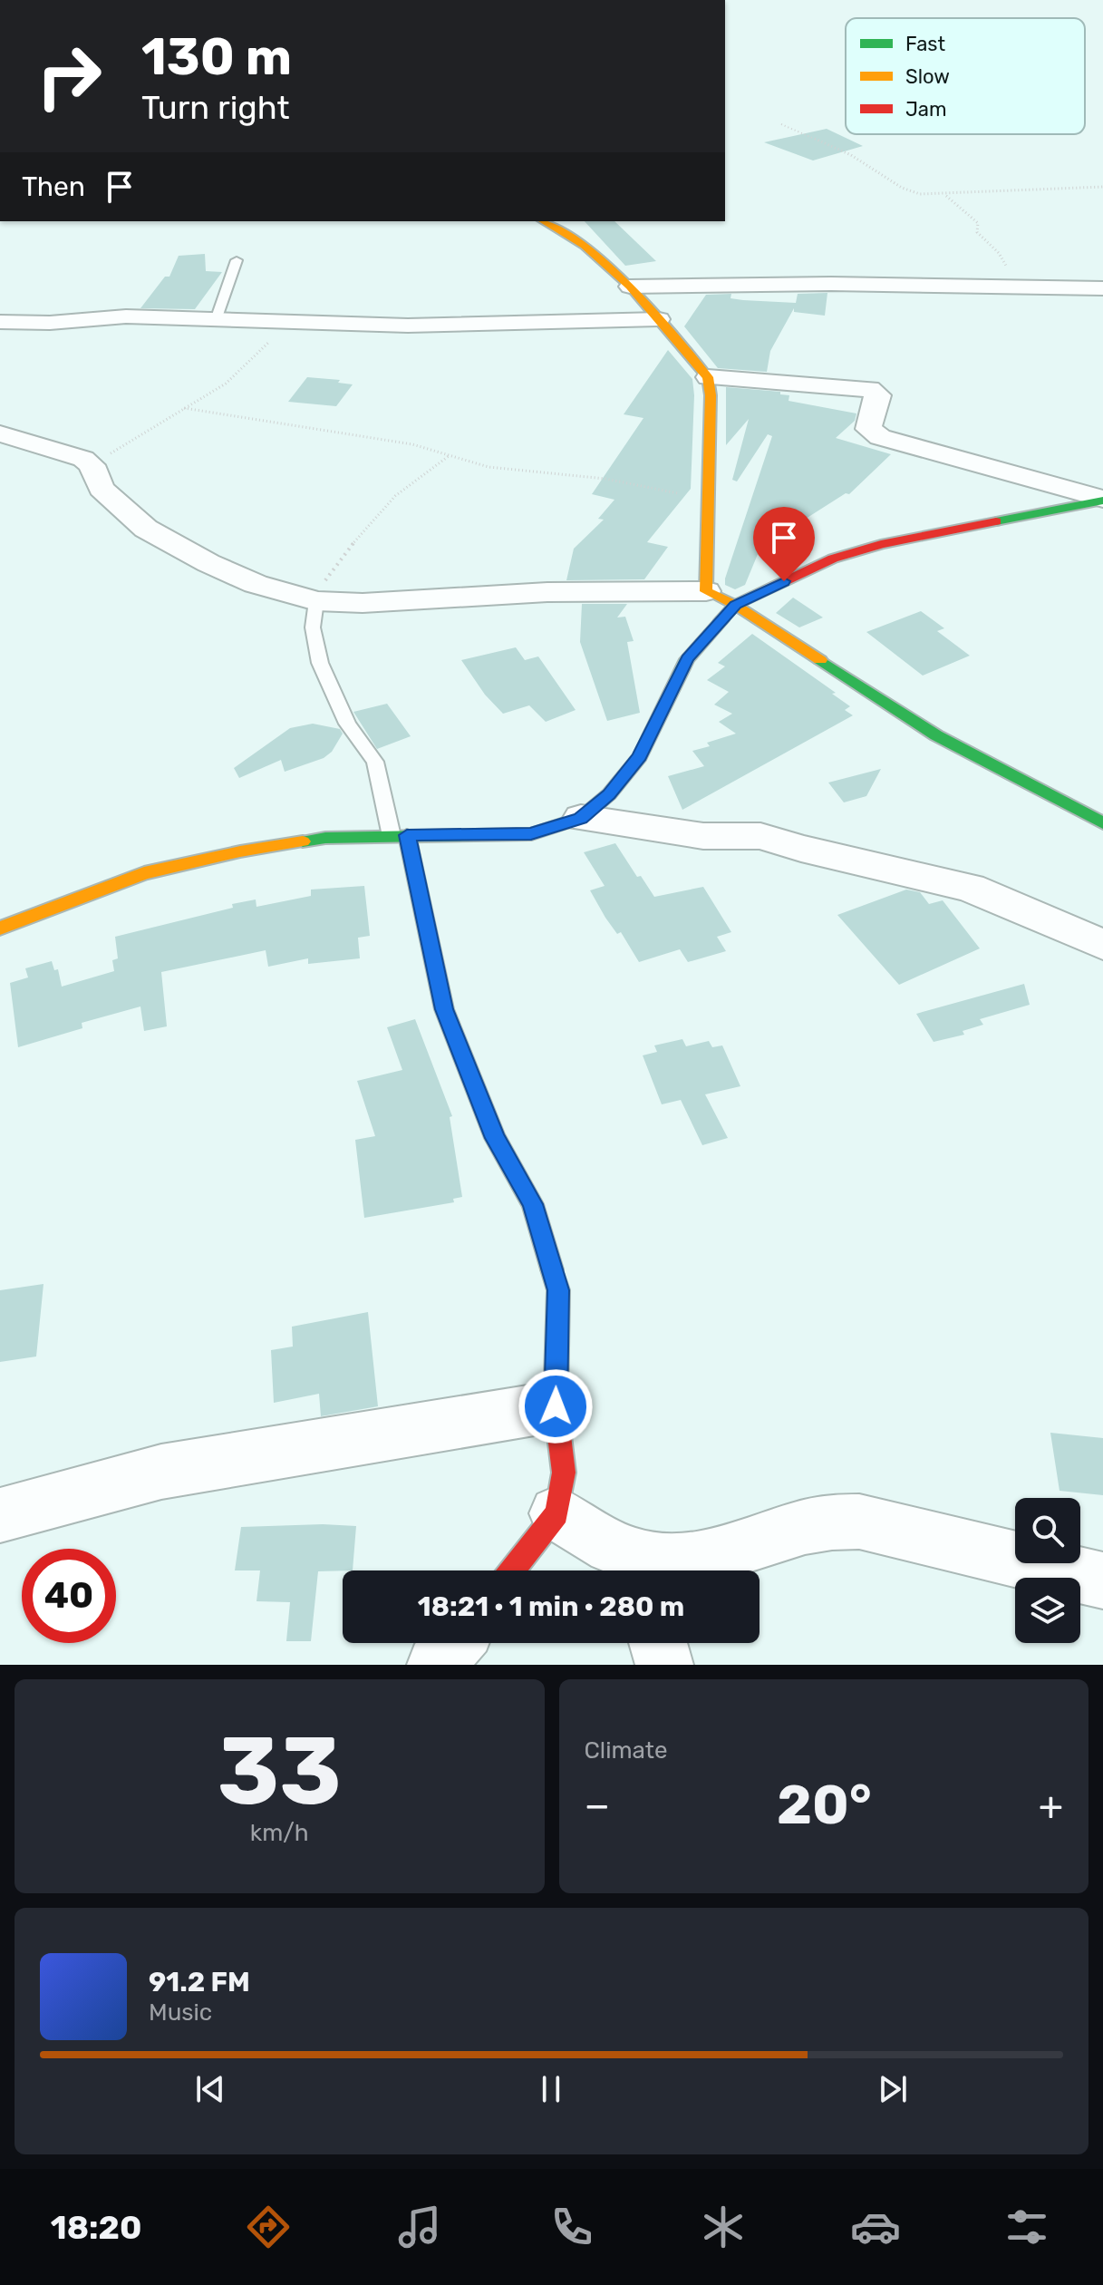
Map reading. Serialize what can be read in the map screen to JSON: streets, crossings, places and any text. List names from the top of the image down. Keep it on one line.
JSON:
{"legend":["Fast","Slow","Jam"],"page":{"turn":["130 m","Turn right"],"then":"Then","limit":"40","trip":"18:21 · 1 min · 280 m","tile":[["33","km/h"],"Climate"],"heat":["−","20°","+"],"song":["91.2 FM","Music"],"tabs":"18:20"}}
